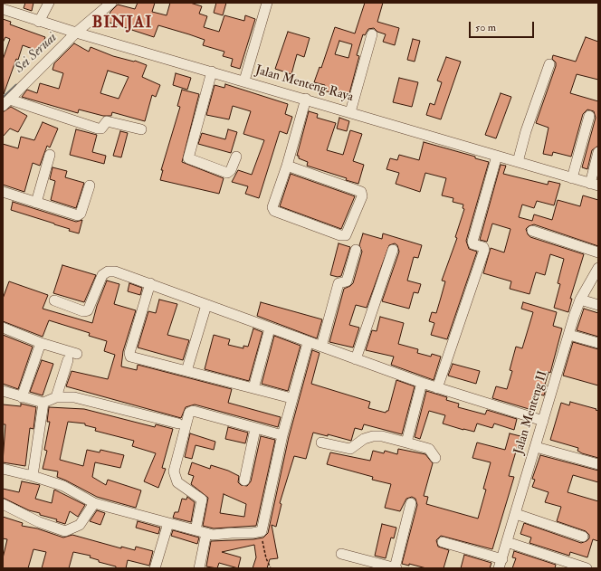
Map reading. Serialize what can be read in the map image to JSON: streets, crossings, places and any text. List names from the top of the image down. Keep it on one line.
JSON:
{"streets":{"street":["Jalan Menteng Raya","Jalan Menteng II"]},"districts":["BINJAI"],"water":["Sei Seruai"],"scale_bar":"50 m"}
